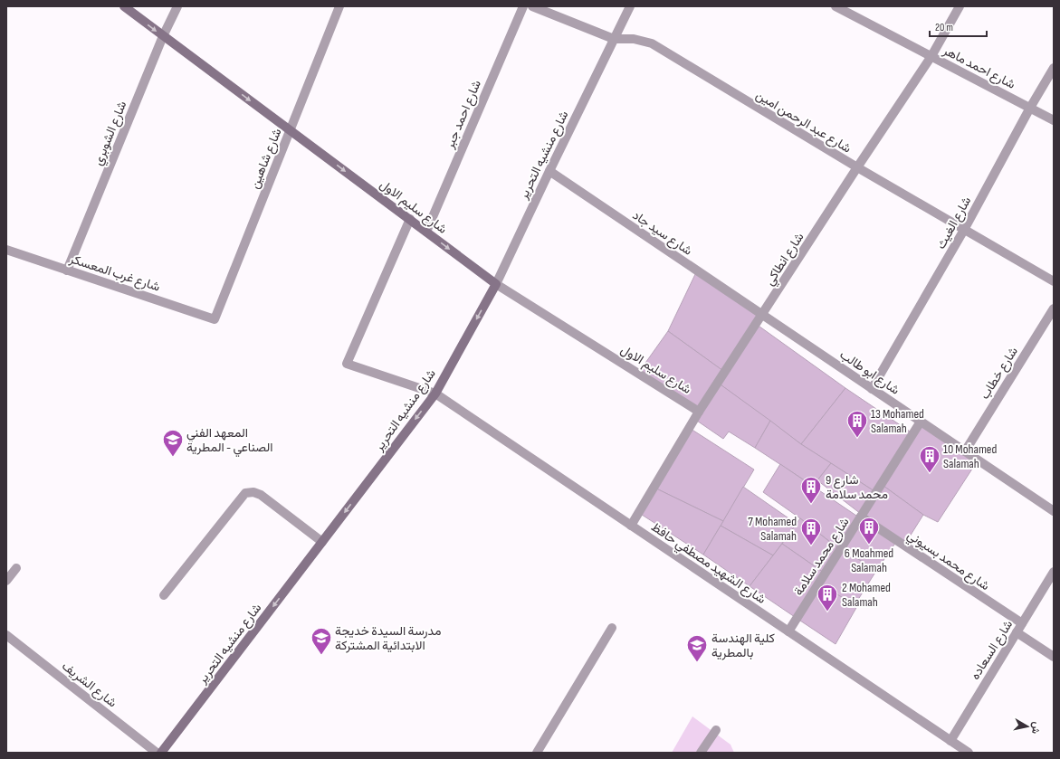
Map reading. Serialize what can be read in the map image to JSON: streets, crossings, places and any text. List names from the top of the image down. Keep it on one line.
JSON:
{"streets":{"street":["شارع احمد ماهر","شارع احمد جبر","شارع عبد الرحمن امين","شارع الشوبري","شارع منشيه التحرير","شارع شاهين","شارع سليم الاول","شارع الغيث","شارع سيد جاد","شارع انطاكي","شارع غرب المعسكر","شارع ابو طالب","شارع خطاب","شارع محمد سلامة","شارع محمد بسيوني","شارع الشهيد مصطفي حافظ","شارع السعاده","شارع الشريف"]},"crossings":[["شارع احمد ماهر","شارع الغيث"],["شارع احمد ماهر","شارع انطاكي"],["شارع احمد جبر","شارع سليم الاول"],["شارع عبد الرحمن امين","شارع منشيه التحرير"],["شارع عبد الرحمن امين","شارع الغيث"],["شارع عبد الرحمن امين","شارع انطاكي"],["شارع الشوبري","شارع سليم الاول"],["شارع الشوبري","شارع غرب المعسكر"],["شارع منشيه التحرير","شارع سليم الاول"],["شارع منشيه التحرير","شارع سيد جاد"],["شارع منشيه التحرير","شارع الشهيد مصطفي حافظ"],["شارع شاهين","شارع سليم الاول"],["شارع شاهين","شارع غرب المعسكر"],["شارع سليم الاول","شارع انطاكي"],["شارع الغيث","شارع ابو طالب"],["شارع سيد جاد","شارع انطاكي"],["شارع سيد جاد","شارع ابو طالب"],["شارع انطاكي","شارع ابو طالب"],["شارع انطاكي","شارع الشهيد مصطفي حافظ"],["شارع ابو طالب","شارع خطاب"],["شارع ابو طالب","شارع محمد سلامة"],["شارع محمد سلامة","شارع محمد بسيوني"],["شارع محمد سلامة","شارع الشهيد مصطفي حافظ"],["شارع محمد بسيوني","شارع السعاده"],["شارع الشهيد مصطفي حافظ","شارع السعاده"]],"one_way":["شارع منشيه التحرير","شارع سليم الاول"],"places":{"building":["13 Mohamed Salamah","10 Mohamed Salamah","9 شارع محمد سلامة","6 Moahmed Salamah","7 Mohamed Salamah","2 Mohamed Salamah"],"school or university":["المعهد الفني الصناعي - المطرية","مدرسة السيدة خديجة الابتدائية المشتركة","كلية الهندسة بالمطرية"]},"scale_bar":"20 m","north":"right"}
